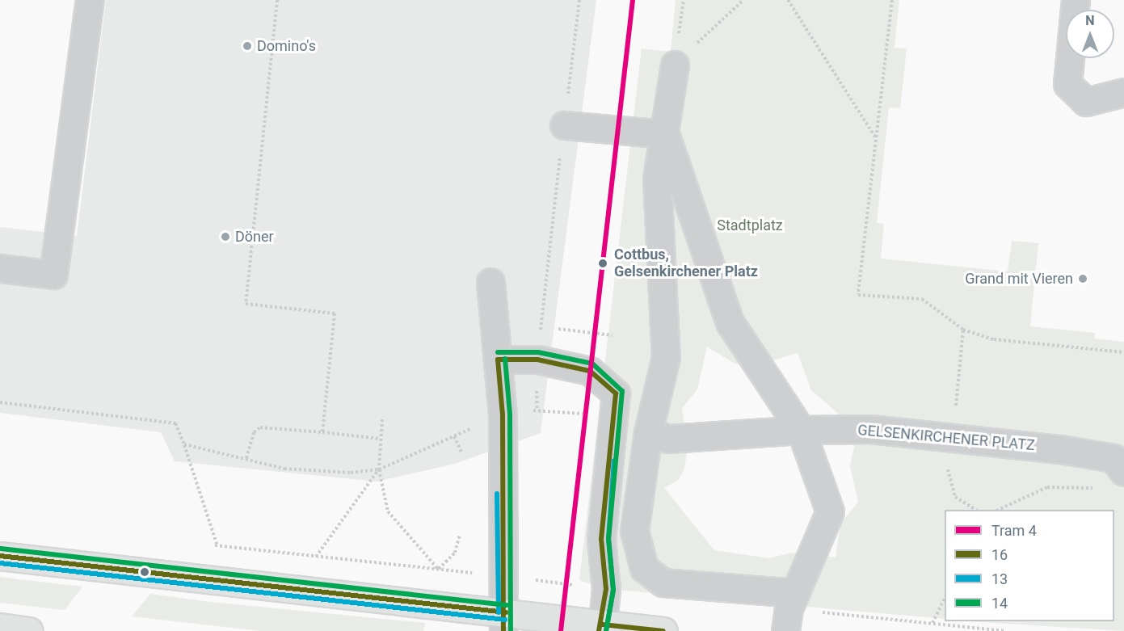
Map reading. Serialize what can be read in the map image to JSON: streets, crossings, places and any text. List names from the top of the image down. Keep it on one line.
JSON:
{"streets":{"street":["GELSENKIRCHENER PLATZ"]},"parks":["Stadtplatz"],"places":["Domino's","Döner","Cottbus, Gelsenkirchener Platz","Grand mit Vieren"],"lines":["tram line 4","transit line 14","transit line 16","transit line 13"],"legend":["Tram 4","16","13","14"],"north":"top"}
